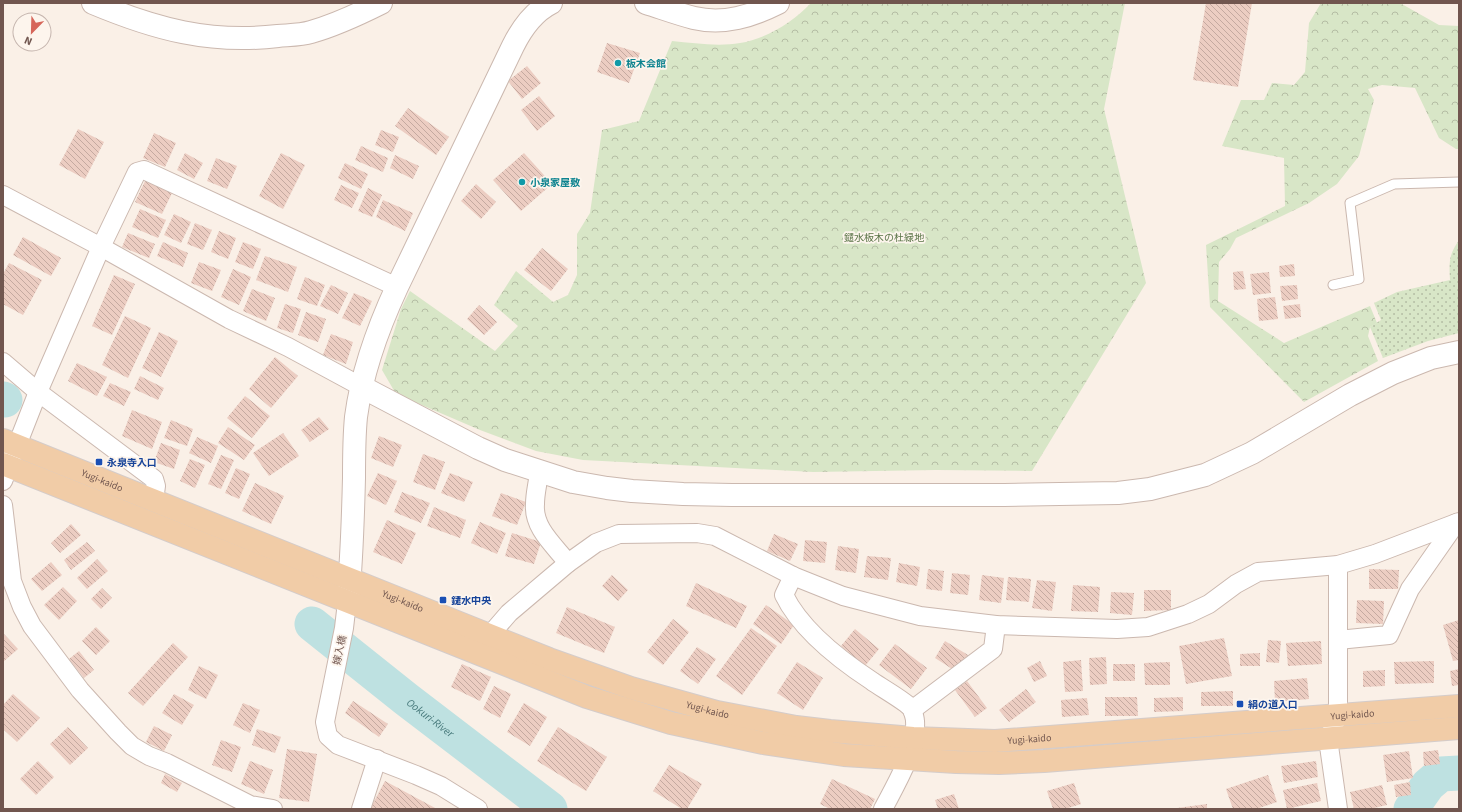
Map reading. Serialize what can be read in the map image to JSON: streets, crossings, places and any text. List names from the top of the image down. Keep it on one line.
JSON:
{"streets":{"main road":["Yugi-kaido"],"street":["嫁入橋"]},"water":["Ookuri-River"],"parks":["鑓水板木の杜緑地"],"places":{"other":["板木会館","小泉家屋敷"],"transit":["永泉寺入口","鑓水中央","絹の道入口"]},"north":"bottom left"}
